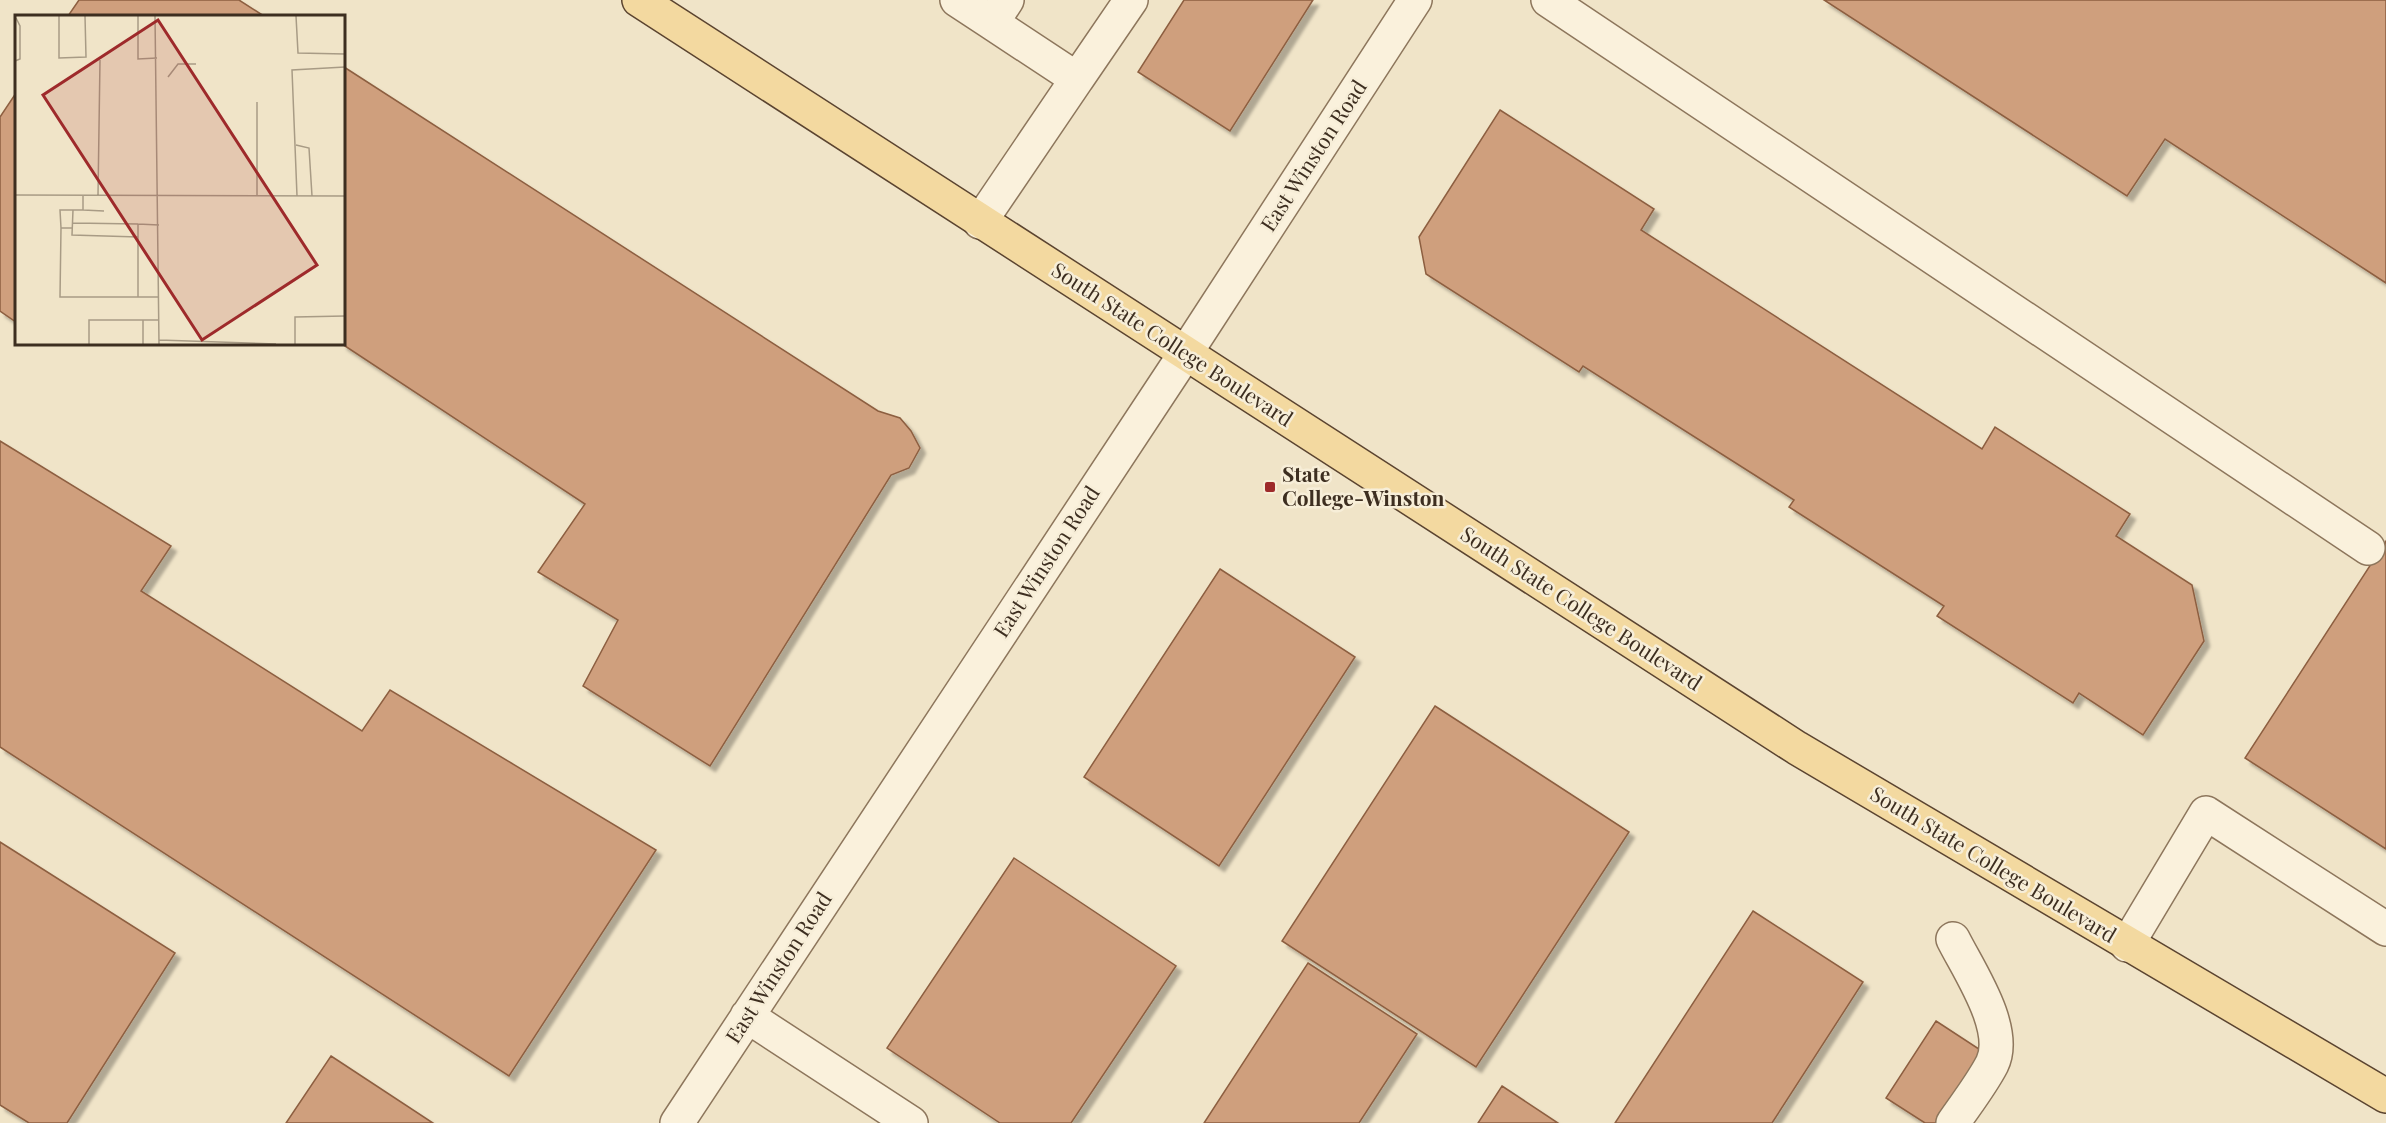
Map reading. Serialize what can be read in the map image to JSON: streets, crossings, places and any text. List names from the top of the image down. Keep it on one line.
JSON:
{"streets":{"main road":["South State College Boulevard"],"street":["East Winston Road"]},"crossings":[["East Winston Road","South State College Boulevard"]],"places":{"transit":["State College-Winston"]}}
